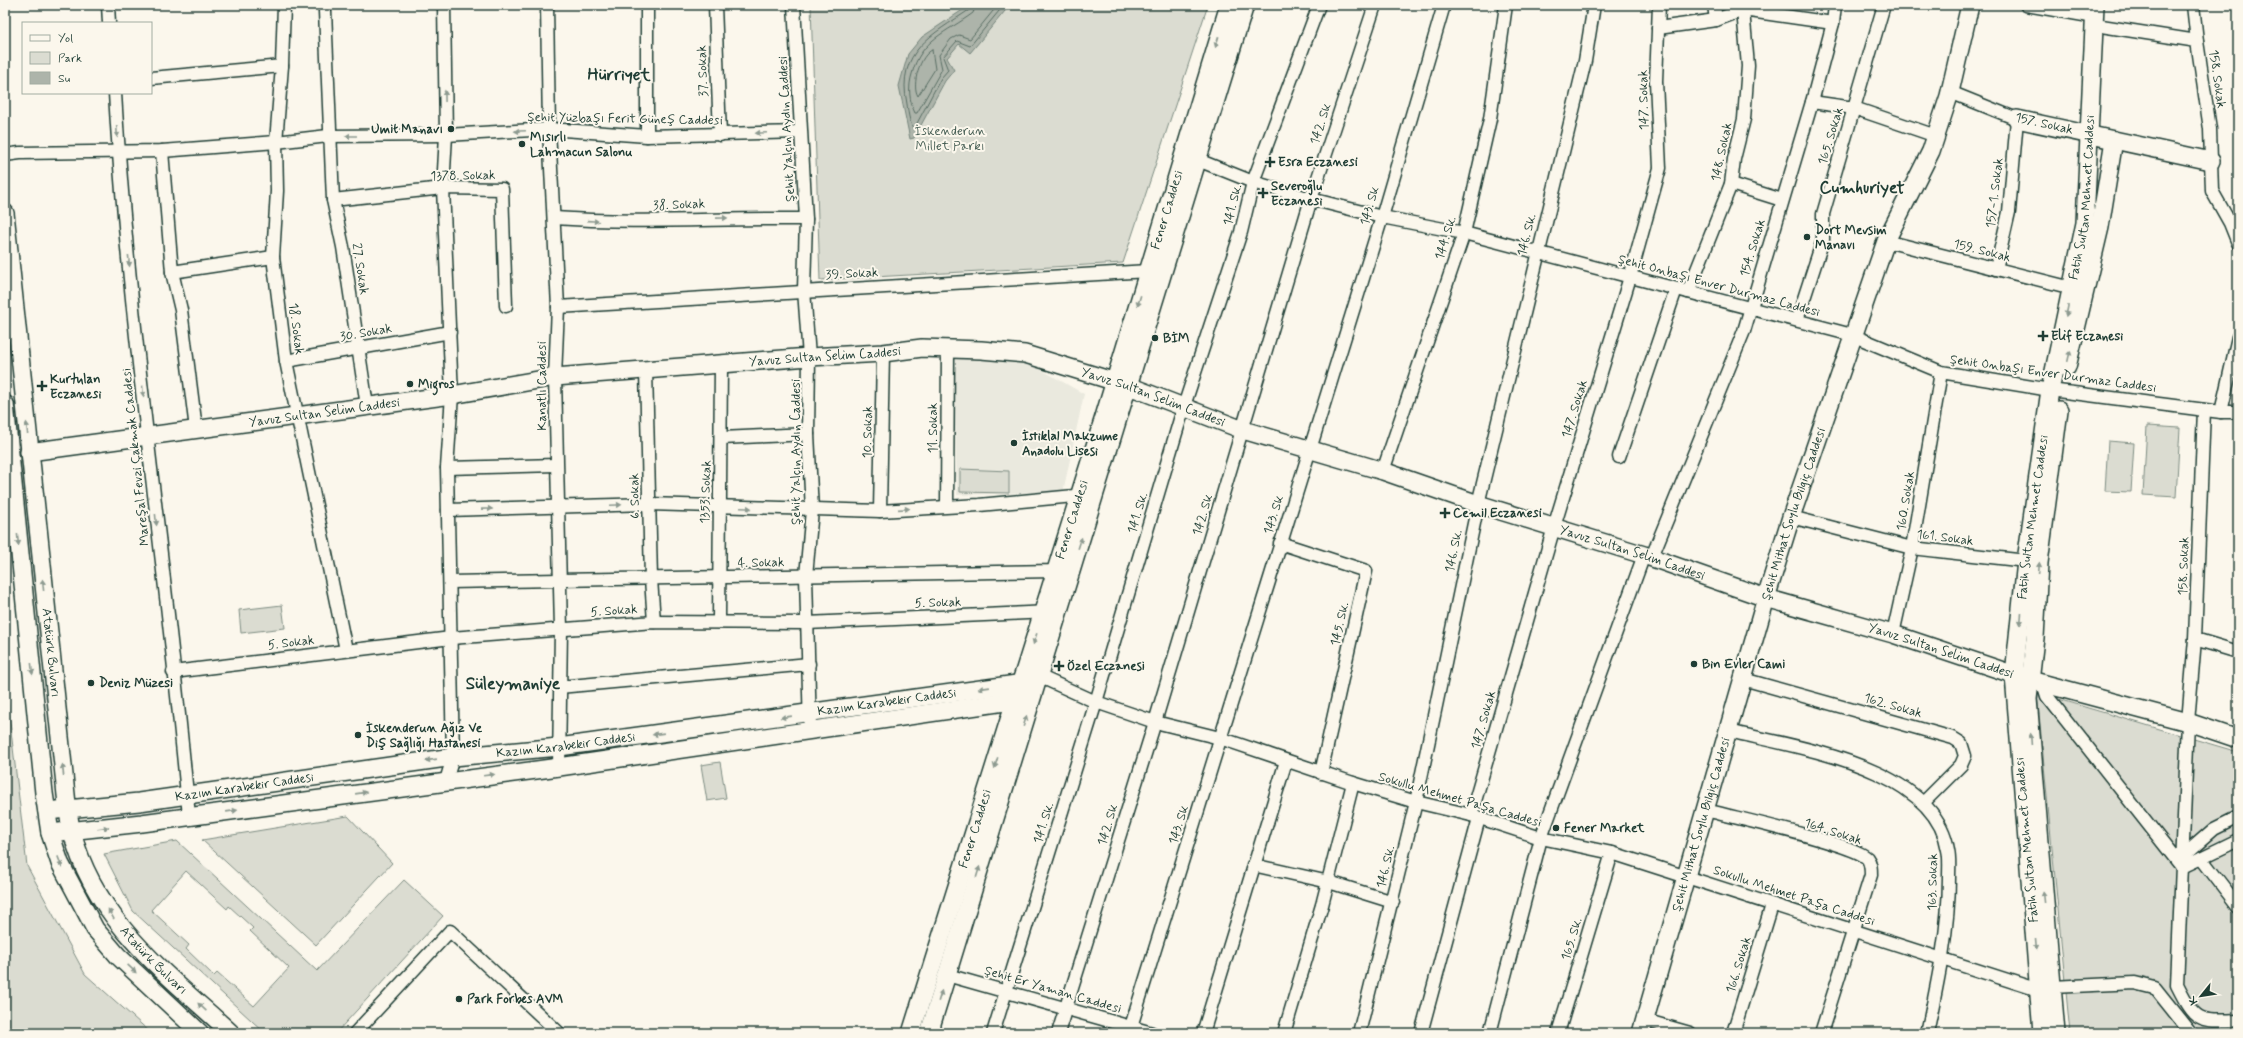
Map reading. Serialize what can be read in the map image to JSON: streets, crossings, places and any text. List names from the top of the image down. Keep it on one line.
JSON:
{"streets":{"street":["37. Sokak","158. Sokak","147. Sokak","Şehit Yüzbaşı Ferit Güneş Caddesi","142. Sk","157. Sokak","Şehit Yalçın Aydın Caddesi","165. Sokak","148. Sokak","1378. Sokak","157-1. Sokak","Fatih Sultan Mehmet Caddesi","38. Sokak","141. Sk.","143. Sk","Fener Caddesi","146. Sk.","144. Sk.","154. Sokak","159. Sokak","27. Sokak","39. Sokak","Şehit Onbaşı Enver Durmaz Caddesi","18. Sokak","30. Sokak","Yavuz Sultan Selim Caddesi","Kanatlı Caddesi","11. Sokak","10. Sokak","Mareşal Fevzi Çakmak Caddesi","1353. Sokak","6. Sokak","160. Sokak","Şehit Mithat Soylu Bilgiç Caddesi","161. Sokak","4. Sokak","5. Sokak","145. Sk.","Atatürk Bulvarı","Kazım Karabekir Caddesi","162. Sokak","Sokullu Mehmet Paşa Caddesi","164. Sokak","163. Sokak","165. Sk.","166. Sokak","Şehit Er Yaman Caddesi"]},"crossings":[["37. Sokak","Şehit Yüzbaşı Ferit Güneş Caddesi"],["158. Sokak","157. Sokak"],["158. Sokak","Fatih Sultan Mehmet Caddesi"],["158. Sokak","Şehit Onbaşı Enver Durmaz Caddesi"],["158. Sokak","Yavuz Sultan Selim Caddesi"],["147. Sokak","Şehit Onbaşı Enver Durmaz Caddesi"],["147. Sokak","Yavuz Sultan Selim Caddesi"],["147. Sokak","Sokullu Mehmet Paşa Caddesi"],["Şehit Yüzbaşı Ferit Güneş Caddesi","Şehit Yalçın Aydın Caddesi"],["Şehit Yüzbaşı Ferit Güneş Caddesi","27. Sokak"],["Şehit Yüzbaşı Ferit Güneş Caddesi","18. Sokak"],["Şehit Yüzbaşı Ferit Güneş Caddesi","Kanatlı Caddesi"],["Şehit Yüzbaşı Ferit Güneş Caddesi","Mareşal Fevzi Çakmak Caddesi"],["142. Sk","Şehit Onbaşı Enver Durmaz Caddesi"],["142. Sk","Yavuz Sultan Selim Caddesi"],["142. Sk","Sokullu Mehmet Paşa Caddesi"],["142. Sk","Şehit Er Yaman Caddesi"],["157. Sokak","157-1. Sokak"],["157. Sokak","Fatih Sultan Mehmet Caddesi"],["157. Sokak","Şehit Mithat Soylu Bilgiç Caddesi"],["Şehit Yalçın Aydın Caddesi","38. Sokak"],["Şehit Yalçın Aydın Caddesi","39. Sokak"],["Şehit Yalçın Aydın Caddesi","Yavuz Sultan Selim Caddesi"],["Şehit Yalçın Aydın Caddesi","4. Sokak"],["Şehit Yalçın Aydın Caddesi","5. Sokak"],["Şehit Yalçın Aydın Caddesi","Kazım Karabekir Caddesi"],["165. Sokak","Şehit Onbaşı Enver Durmaz Caddesi"],["148. Sokak","Şehit Onbaşı Enver Durmaz Caddesi"],["1378. Sokak","27. Sokak"],["157-1. Sokak","159. Sokak"],["Fatih Sultan Mehmet Caddesi","159. Sokak"],["Fatih Sultan Mehmet Caddesi","Şehit Onbaşı Enver Durmaz Caddesi"],["Fatih Sultan Mehmet Caddesi","Yavuz Sultan Selim Caddesi"],["Fatih Sultan Mehmet Caddesi","161. Sokak"],["Fatih Sultan Mehmet Caddesi","Sokullu Mehmet Paşa Caddesi"],["38. Sokak","Kanatlı Caddesi"],["141. Sk.","Şehit Onbaşı Enver Durmaz Caddesi"],["141. Sk.","Yavuz Sultan Selim Caddesi"],["141. Sk.","Sokullu Mehmet Paşa Caddesi"],["141. Sk.","Şehit Er Yaman Caddesi"],["143. Sk","Şehit Onbaşı Enver Durmaz Caddesi"],["143. Sk","Yavuz Sultan Selim Caddesi"],["143. Sk","145. Sk."],["143. Sk","Sokullu Mehmet Paşa Caddesi"],["143. Sk","Şehit Er Yaman Caddesi"],["Fener Caddesi","39. Sokak"],["Fener Caddesi","Şehit Onbaşı Enver Durmaz Caddesi"],["Fener Caddesi","Yavuz Sultan Selim Caddesi"],["Fener Caddesi","4. Sokak"],["Fener Caddesi","5. Sokak"],["Fener Caddesi","Kazım Karabekir Caddesi"],["Fener Caddesi","Sokullu Mehmet Paşa Caddesi"],["Fener Caddesi","Şehit Er Yaman Caddesi"],["146. Sk.","Şehit Onbaşı Enver Durmaz Caddesi"],["146. Sk.","Yavuz Sultan Selim Caddesi"],["146. Sk.","Sokullu Mehmet Paşa Caddesi"],["144. Sk.","Şehit Onbaşı Enver Durmaz Caddesi"],["144. Sk.","Yavuz Sultan Selim Caddesi"],["154. Sokak","Şehit Onbaşı Enver Durmaz Caddesi"],["154. Sokak","Yavuz Sultan Selim Caddesi"],["154. Sokak","Sokullu Mehmet Paşa Caddesi"],["159. Sokak","Şehit Mithat Soylu Bilgiç Caddesi"],["27. Sokak","30. Sokak"],["27. Sokak","Yavuz Sultan Selim Caddesi"],["39. Sokak","Kanatlı Caddesi"],["Şehit Onbaşı Enver Durmaz Caddesi","160. Sokak"],["Şehit Onbaşı Enver Durmaz Caddesi","Şehit Mithat Soylu Bilgiç Caddesi"],["18. Sokak","30. Sokak"],["18. Sokak","Yavuz Sultan Selim Caddesi"],["18. Sokak","5. Sokak"],["Yavuz Sultan Selim Caddesi","Kanatlı Caddesi"],["Yavuz Sultan Selim Caddesi","11. Sokak"],["Yavuz Sultan Selim Caddesi","10. Sokak"],["Yavuz Sultan Selim Caddesi","Mareşal Fevzi Çakmak Caddesi"],["Yavuz Sultan Selim Caddesi","1353. Sokak"],["Yavuz Sultan Selim Caddesi","6. Sokak"],["Yavuz Sultan Selim Caddesi","160. Sokak"],["Yavuz Sultan Selim Caddesi","Şehit Mithat Soylu Bilgiç Caddesi"],["Yavuz Sultan Selim Caddesi","Atatürk Bulvarı"],["Kanatlı Caddesi","4. Sokak"],["Kanatlı Caddesi","5. Sokak"],["Kanatlı Caddesi","Kazım Karabekir Caddesi"],["Mareşal Fevzi Çakmak Caddesi","5. Sokak"],["Mareşal Fevzi Çakmak Caddesi","Kazım Karabekir Caddesi"],["1353. Sokak","4. Sokak"],["1353. Sokak","5. Sokak"],["6. Sokak","4. Sokak"],["6. Sokak","5. Sokak"],["160. Sokak","161. Sokak"],["Şehit Mithat Soylu Bilgiç Caddesi","161. Sokak"],["Şehit Mithat Soylu Bilgiç Caddesi","162. Sokak"],["Şehit Mithat Soylu Bilgiç Caddesi","Sokullu Mehmet Paşa Caddesi"],["Şehit Mithat Soylu Bilgiç Caddesi","164. Sokak"],["Şehit Mithat Soylu Bilgiç Caddesi","163. Sokak"],["145. Sk.","Sokullu Mehmet Paşa Caddesi"],["Atatürk Bulvarı","Kazım Karabekir Caddesi"],["Kazım Karabekir Caddesi","Sokullu Mehmet Paşa Caddesi"],["162. Sokak","163. Sokak"],["Sokullu Mehmet Paşa Caddesi","164. Sokak"],["Sokullu Mehmet Paşa Caddesi","163. Sokak"],["Sokullu Mehmet Paşa Caddesi","165. Sk."],["Sokullu Mehmet Paşa Caddesi","166. Sokak"]],"one_way":["Şehit Yüzbaşı Ferit Güneş Caddesi","38. Sokak"],"districts":["Hürriyet","Cumhuriyet","Süleymaniye"],"parks":["İskenderun Millet Parkı"],"places":{"other":["Umit Manavı","Mısırlı Lahmacun Salonu","Dort Mevsim Manavı","BİM","Migros","İstiklal Makzume Anadolu Lisesi","Bin Evler Cami","Deniz Müzesi","İskenderun Ağız Ve Diş Sağlığı Hastanesi","Fener Market","Park Forbes AVM"],"health":["Esra Eczanesi","Severoğlu Eczanesi","Elif Eczanesi","Kurtulan Eczanesi","Cemil Eczanesi","Özel Eczanesi"]},"legend":["Yol","Park","Su"],"north":"bottom left"}
